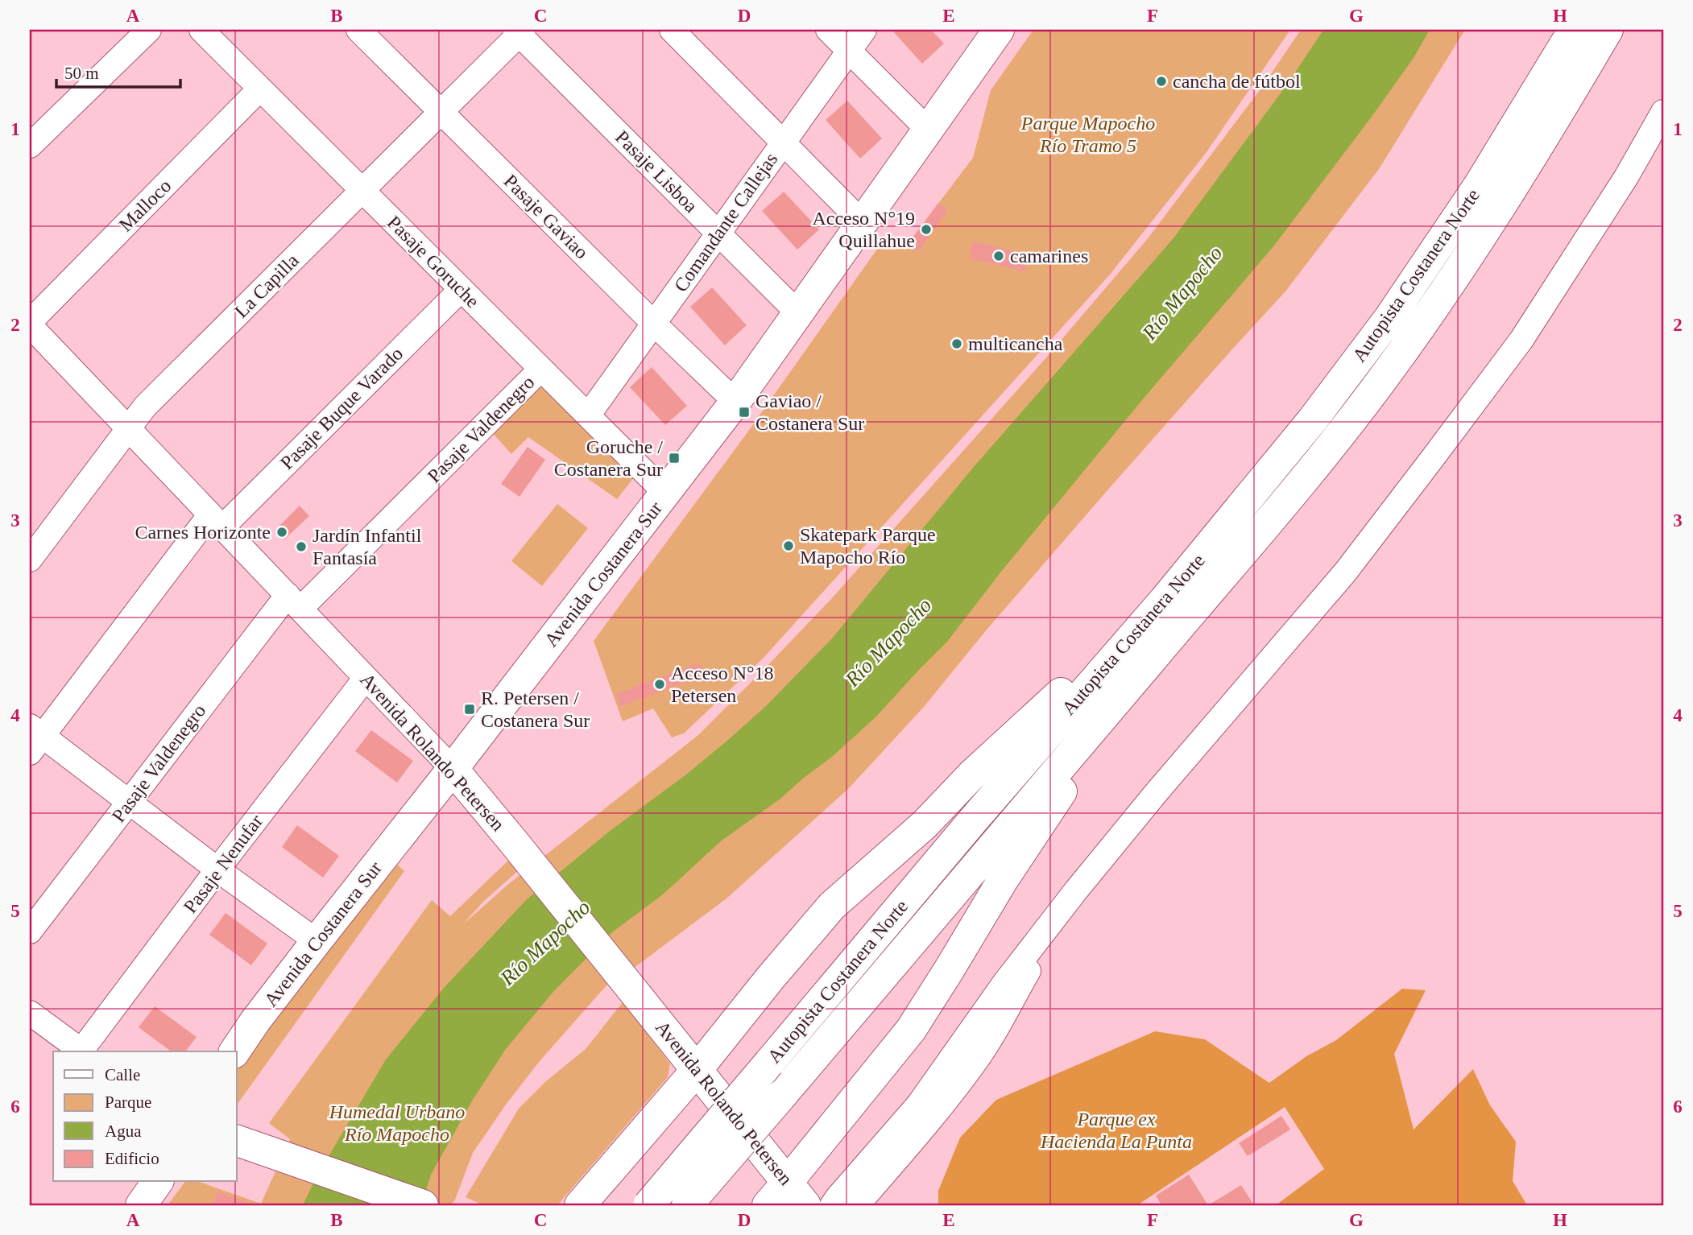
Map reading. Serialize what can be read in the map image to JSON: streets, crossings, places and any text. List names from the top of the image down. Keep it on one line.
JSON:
{"streets":{"main road":["Autopista Costanera Norte","Avenida Costanera Sur","Avenida Rolando Petersen"],"street":["Pasaje Lisboa","Malloco","Pasaje Gaviao","Comandante Callejas","Pasaje Goruche","La Capilla","Pasaje Buque Varado","Pasaje Valdenegro","Pasaje Nenufar"]},"crossings":[["Pasaje Lisboa","Comandante Callejas"],["Pasaje Lisboa","La Capilla"],["Pasaje Lisboa","Avenida Costanera Sur"],["Malloco","Pasaje Goruche"],["Malloco","Avenida Rolando Petersen"],["Pasaje Gaviao","Comandante Callejas"],["Pasaje Gaviao","La Capilla"],["Pasaje Gaviao","Avenida Costanera Sur"],["Comandante Callejas","Pasaje Goruche"],["Pasaje Goruche","La Capilla"],["Pasaje Goruche","Pasaje Buque Varado"],["Pasaje Goruche","Pasaje Valdenegro"],["Pasaje Goruche","Avenida Costanera Sur"],["La Capilla","Avenida Rolando Petersen"],["Pasaje Buque Varado","Avenida Rolando Petersen"],["Pasaje Valdenegro","Avenida Rolando Petersen"],["Avenida Costanera Sur","Avenida Rolando Petersen"],["Avenida Rolando Petersen","Pasaje Nenufar"]],"water":["Río Mapocho"],"parks":["Parque Mapocho Río Tramo 5","Humedal Urbano Río Mapocho","Parque ex Hacienda La Punta"],"places":{"other":["cancha de fútbol","Acceso N°19 Quillahue","camarines","multicancha","Carnes Horizonte","Skatepark Parque Mapocho Río","Jardín Infantil Fantasía","Acceso N°18 Petersen"],"transit":["Gaviao / Costanera Sur","Goruche / Costanera Sur","R. Petersen / Costanera Sur"]},"legend":["Calle","Parque","Agua","Edificio"],"scale_bar":"50 m","grid":{"columns":["A","B","C","D","E","F","G","H"],"rows":["1","2","3","4","5","6"]}}
